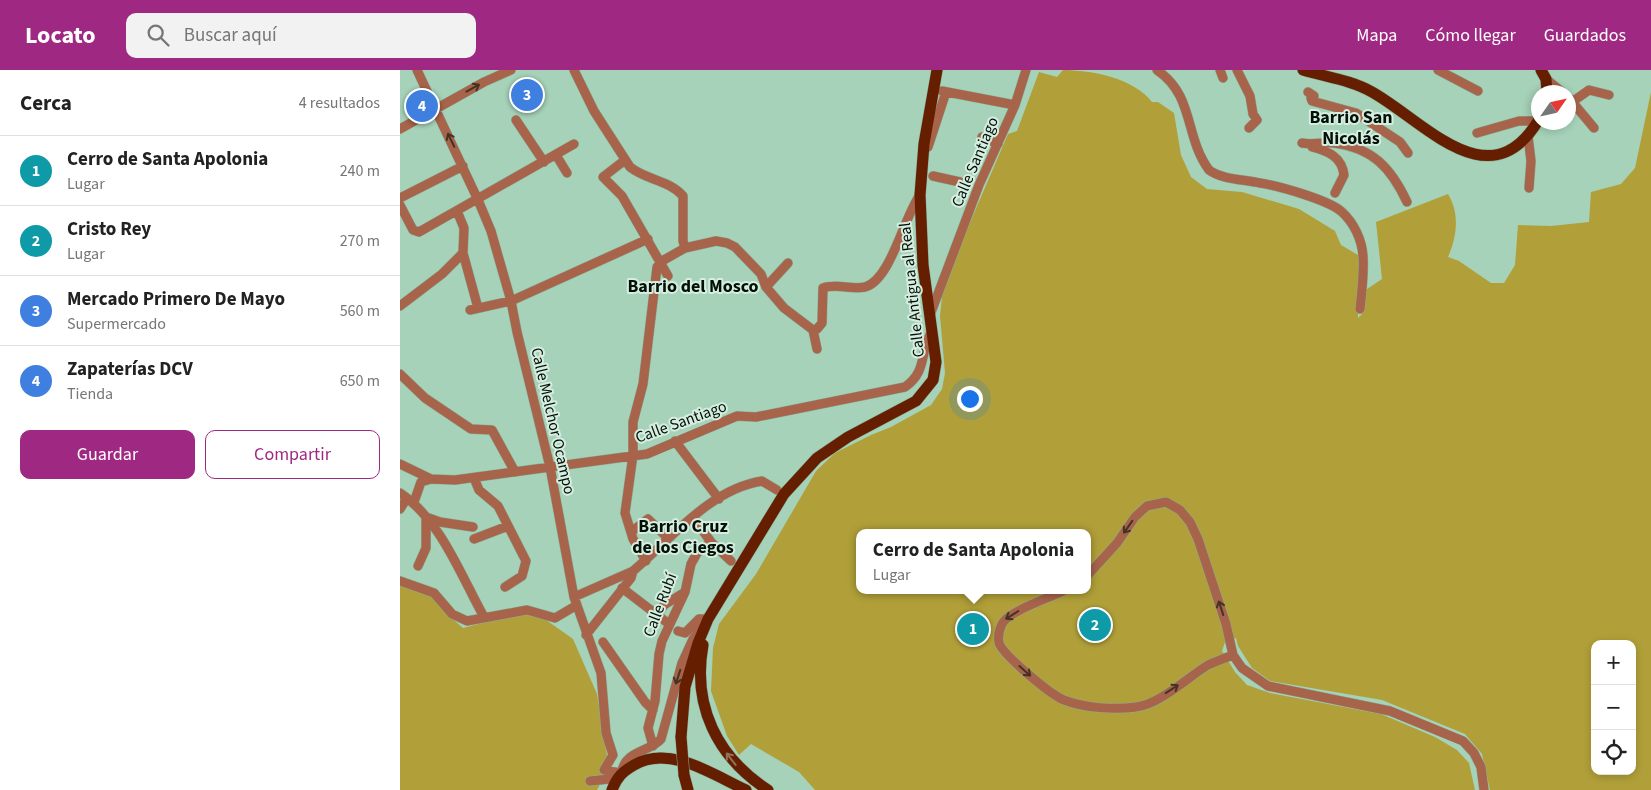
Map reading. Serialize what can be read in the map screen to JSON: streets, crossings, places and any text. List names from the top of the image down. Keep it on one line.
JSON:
{"streets":{"main road":["Calle Antigua al Real"],"street":["Calle Santiago","Calle Melchor Ocampo","Calle Rubí"]},"crossings":[["Calle Santiago","Calle Antigua al Real"],["Calle Santiago","Calle Melchor Ocampo"]],"districts":["Barrio San Nicolás","Barrio del Mosco","Barrio Cruz de los Ciegos"],"north":"top right","page":{"header":"Locato","search":"Buscar aquí","nav":["Mapa","Cómo llegar","Guardados"],"heading":["Cerca","4 resultados"],"pins":["3","4","2","1"],"list":[{"mark":"1","name":"Cerro de Santa Apolonia","note":"Lugar","value":"240 m"},{"mark":"2","name":"Cristo Rey","note":"Lugar","value":"270 m"},{"mark":"3","name":"Mercado Primero De Mayo","note":"Supermercado","value":"560 m"},{"mark":"4","name":"Zapaterías DCV","note":"Tienda","value":"650 m"}],"buttons":["Guardar","Compartir"],"popup":["Cerro de Santa Apolonia","Lugar"],"map_buttons":["+","−"]}}
